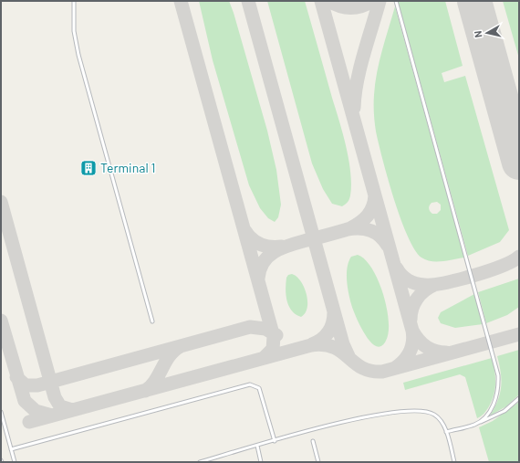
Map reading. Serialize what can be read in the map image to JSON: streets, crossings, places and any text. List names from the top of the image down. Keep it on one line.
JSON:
{"places":{"building":["Terminal 1"]},"north":"left"}
